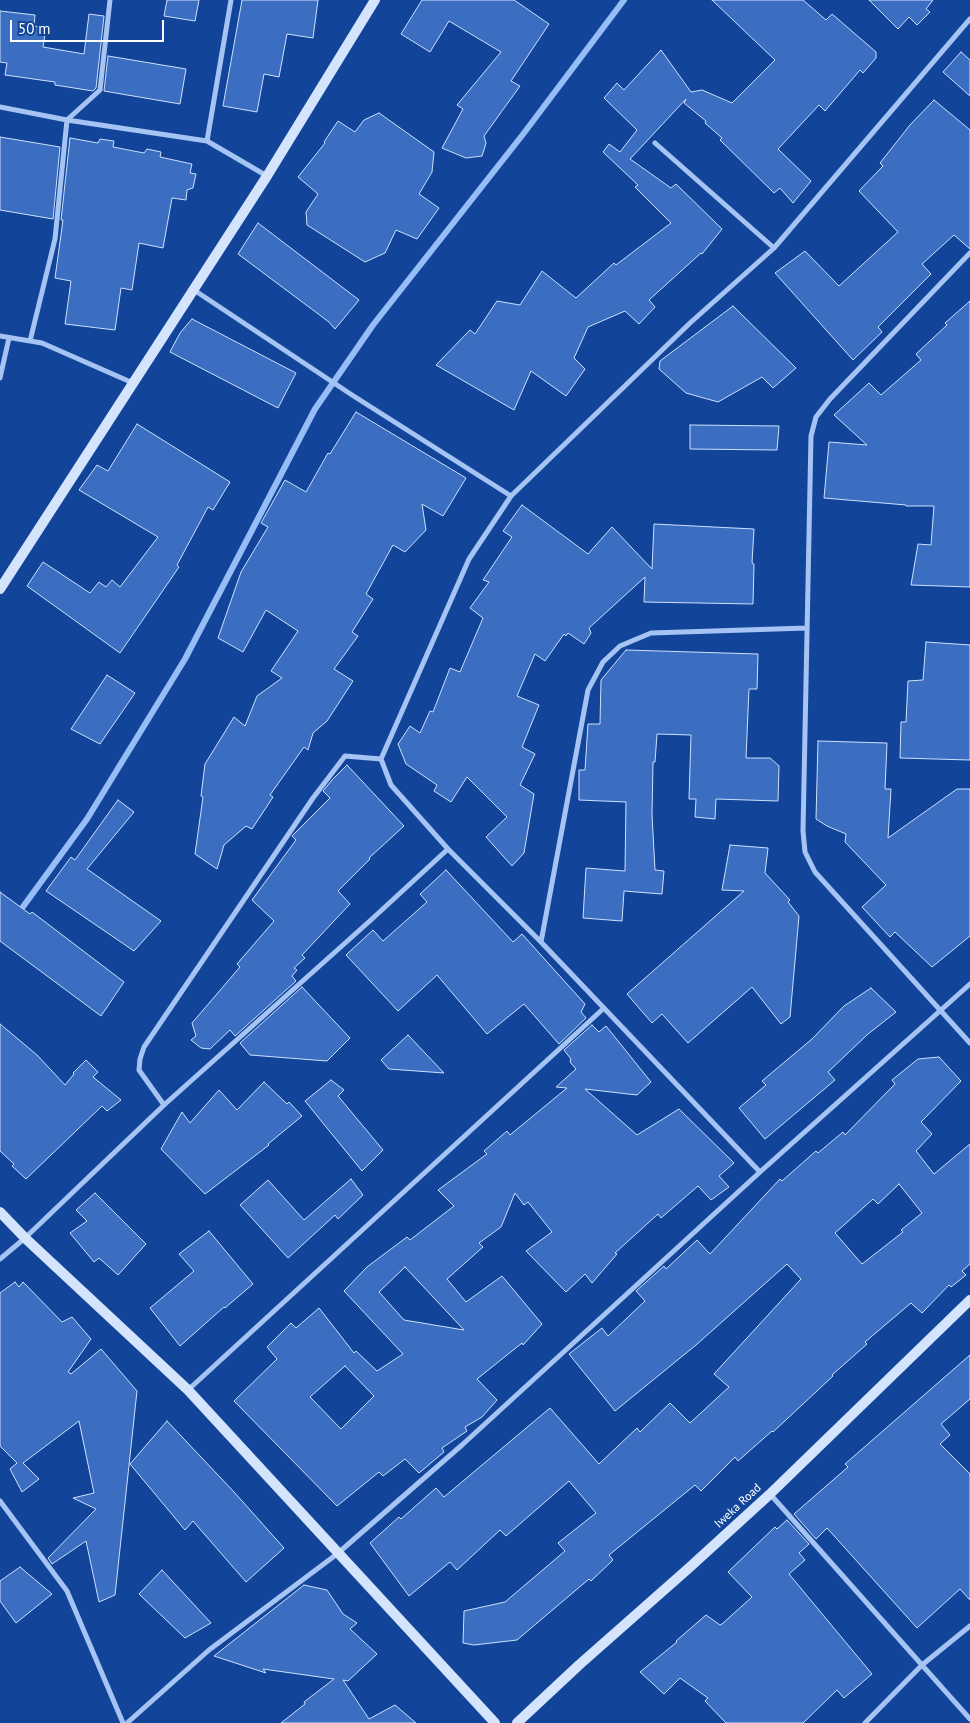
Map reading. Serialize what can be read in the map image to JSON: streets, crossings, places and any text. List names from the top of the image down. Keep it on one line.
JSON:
{"streets":{"street":["Iweka Road"]},"scale_bar":"50 m"}
